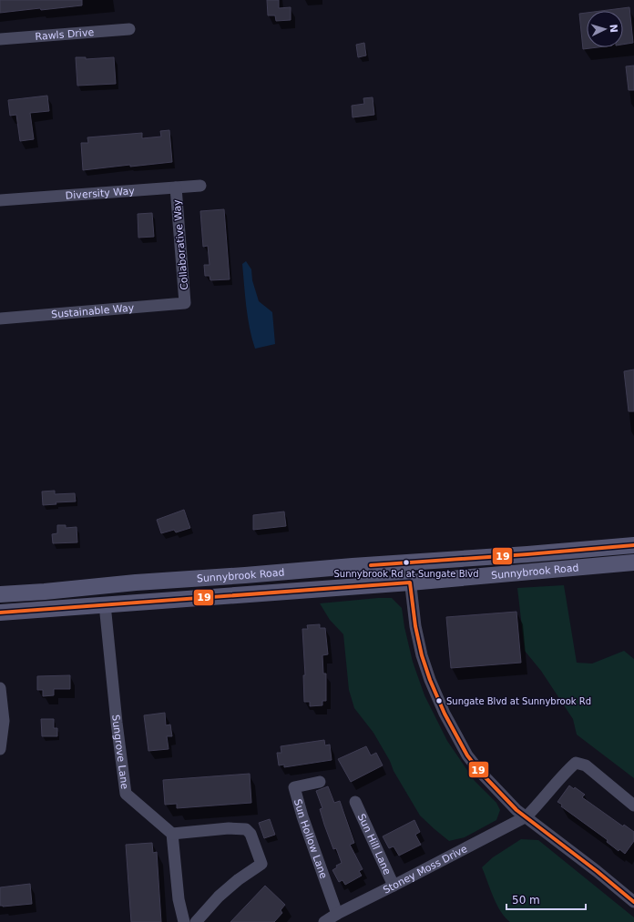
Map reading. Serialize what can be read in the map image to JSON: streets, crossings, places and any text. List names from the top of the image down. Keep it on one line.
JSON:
{"streets":{"main road":["Sunnybrook Road"],"street":["Rawls Drive","Diversity Way","Collaborative Way","Sustainable Way","Sungrove Lane","Sun Hollow Lane","Sun Hill Lane","Stoney Moss Drive"]},"crossings":[["Diversity Way","Collaborative Way"],["Collaborative Way","Sustainable Way"],["Sunnybrook Road","Sungrove Lane"],["Sun Hollow Lane","Stoney Moss Drive"],["Sun Hill Lane","Stoney Moss Drive"]],"places":["Sunnybrook Rd at Sungate Blvd","Sungate Blvd at Sunnybrook Rd"],"lines":["transit line 19"],"scale_bar":"50 m","north":"right"}
